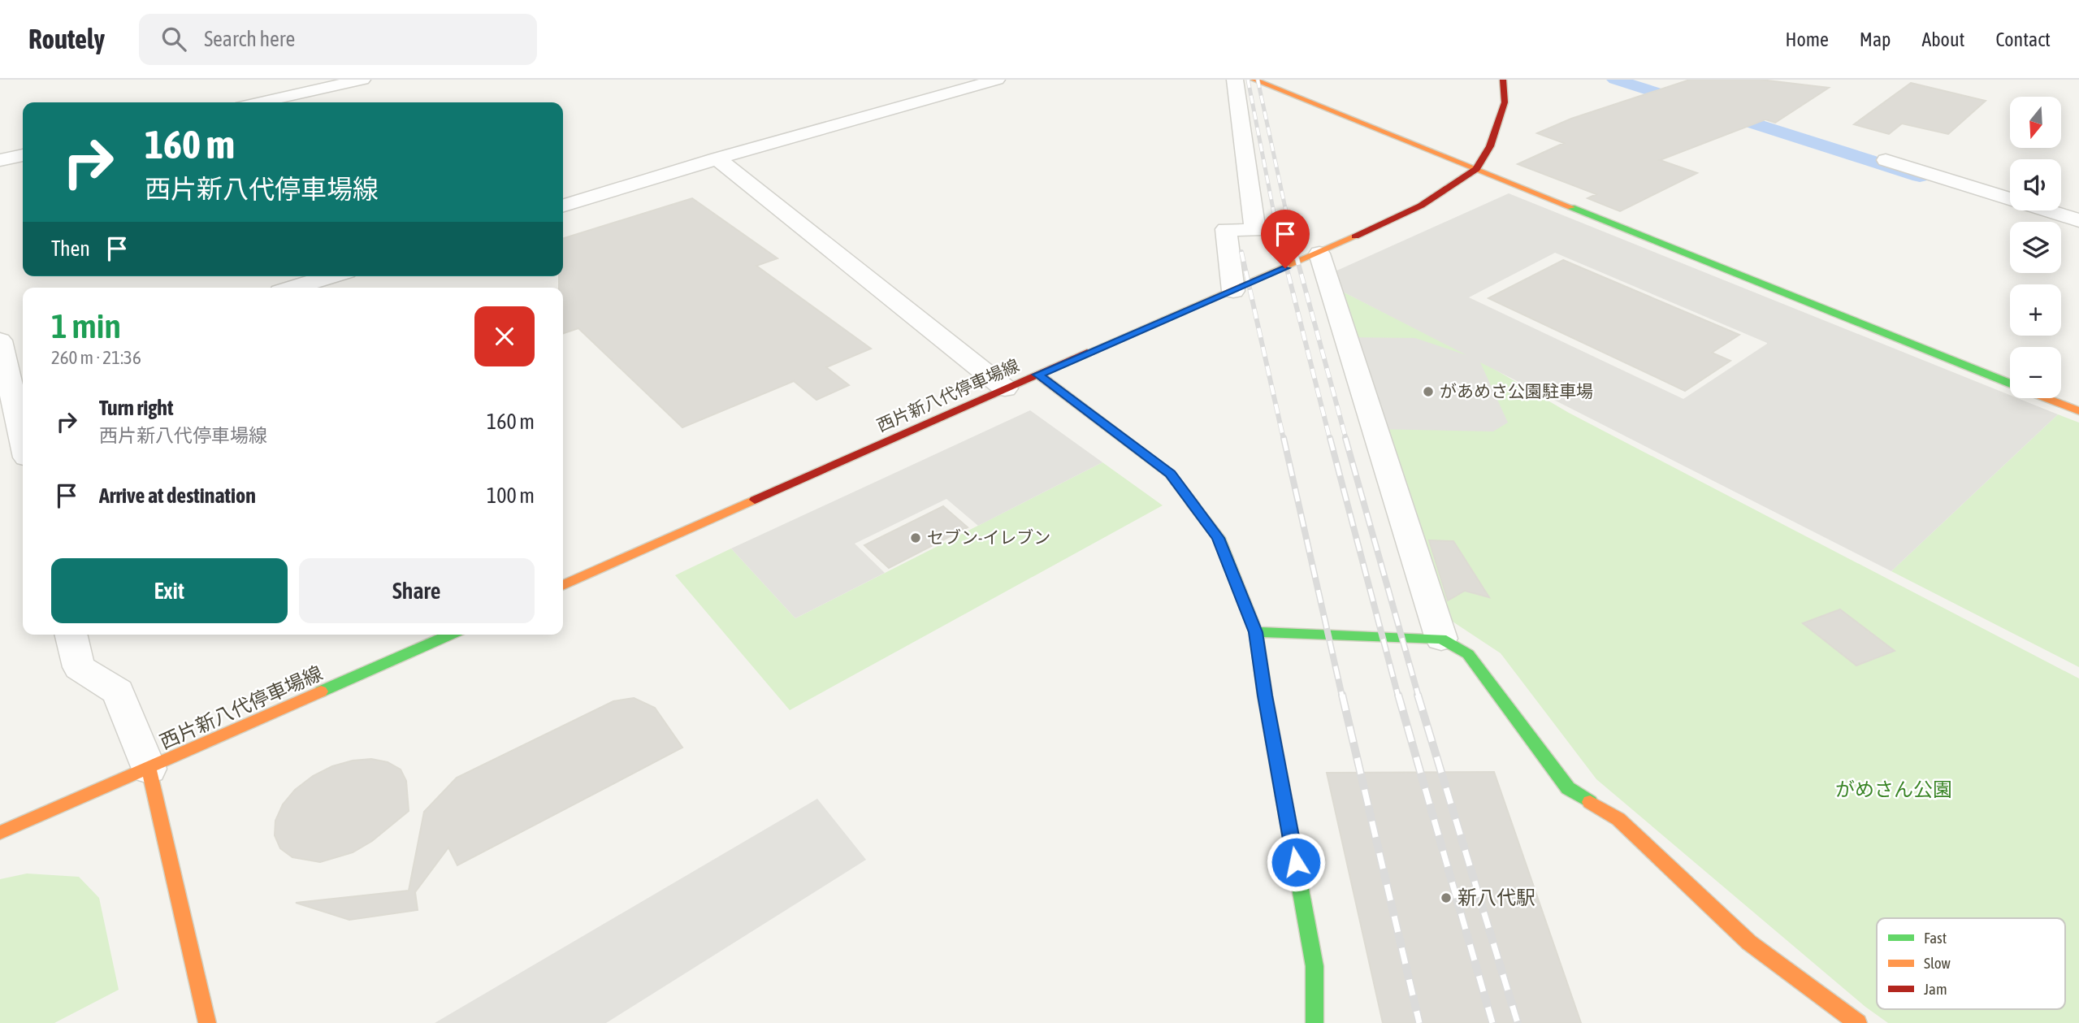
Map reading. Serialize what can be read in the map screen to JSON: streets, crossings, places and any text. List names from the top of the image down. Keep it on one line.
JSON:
{"streets":{"street":["西片新八代停車場線"]},"parks":["がめさん公園"],"places":["があめさ公園駐車場","セブン-イレブン","新八代駅"],"legend":["Fast","Slow","Jam"],"north":"bottom","page":{"header":"Routely","search":"Search here","nav":["Home","Map","About","Contact"],"map_buttons":["+","−"],"turn":["160 m","西片新八代停車場線"],"then":"Then","heading":["1 min","260 m · 21:36"],"list":[{"name":"Turn right","note":"西片新八代停車場線","value":"160 m"},{"name":"Arrive at destination","value":"100 m"}],"buttons":["Exit","Share"]}}
